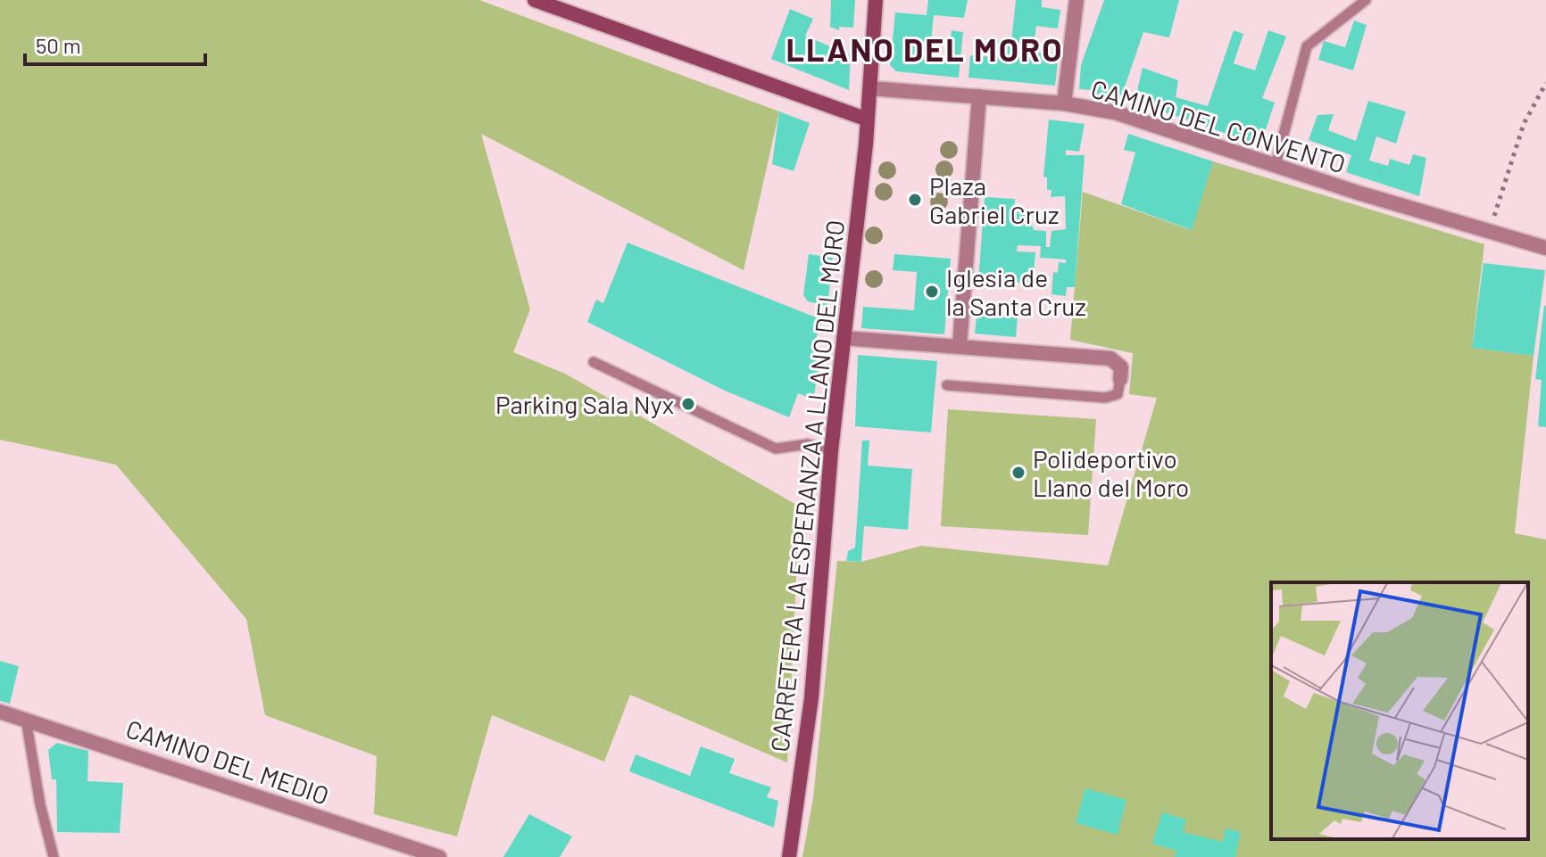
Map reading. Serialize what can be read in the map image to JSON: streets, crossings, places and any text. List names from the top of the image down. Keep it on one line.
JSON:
{"streets":{"main road":["CARRETERA LA ESPERANZA A LLANO DEL MORO"],"street":["CAMINO DEL CONVENTO","CAMINO DEL MEDIO"]},"crossings":[["CAMINO DEL CONVENTO","CARRETERA LA ESPERANZA A LLANO DEL MORO"]],"districts":["LLANO DEL MORO"],"places":["Plaza Gabriel Cruz","Iglesia de la Santa Cruz","Parking Sala Nyx","Polideportivo Llano del Moro"],"scale_bar":"50 m"}
